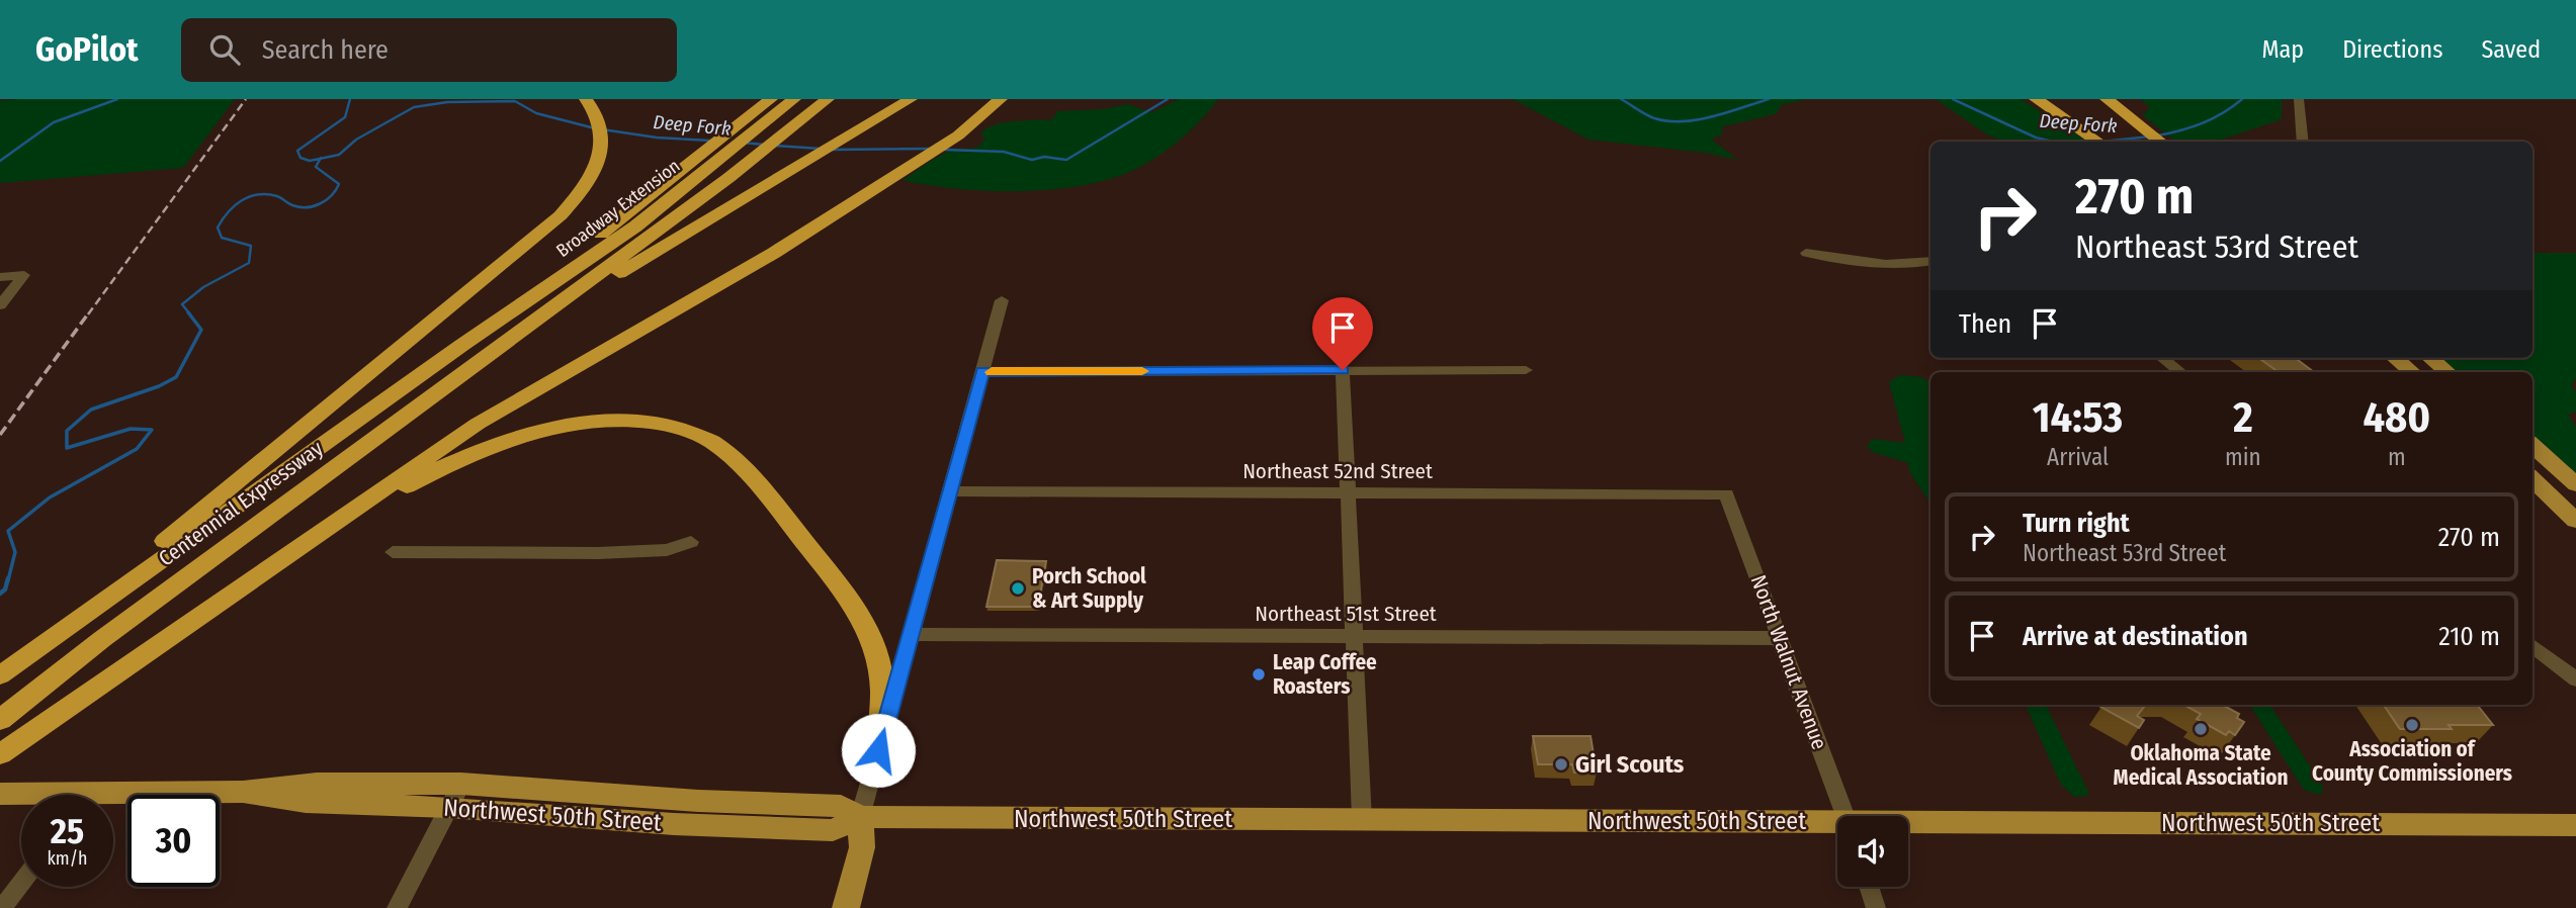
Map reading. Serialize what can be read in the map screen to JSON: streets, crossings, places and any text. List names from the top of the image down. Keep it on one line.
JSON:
{"streets":{"highway":["Broadway Extension","Centennial Expressway"],"main road":["Northwest 50th Street"],"street":["Northeast 52nd Street","Northeast 51st Street","North Walnut Avenue"]},"crossings":[["Broadway Extension","Centennial Expressway"],["Northeast 52nd Street","North Walnut Avenue"],["Northeast 51st Street","North Walnut Avenue"]],"water":["Deep Fork"],"places":["Porch School & Art Supply","Leap Coffee Roasters","Association of County Commissioners","Oklahoma State Medical Association","Girl Scouts"],"page":{"header":"GoPilot","search":"Search here","nav":["Map","Directions","Saved"],"turn":["270 m","Northeast 53rd Street"],"then":"Then","eta":["14:53","Arrival","2","min","480","m"],"list":[{"name":"Turn right","note":"Northeast 53rd Street","value":"270 m"},{"name":"Arrive at destination","value":"210 m"}],"speed":"25 km/h","limit":"30"}}
